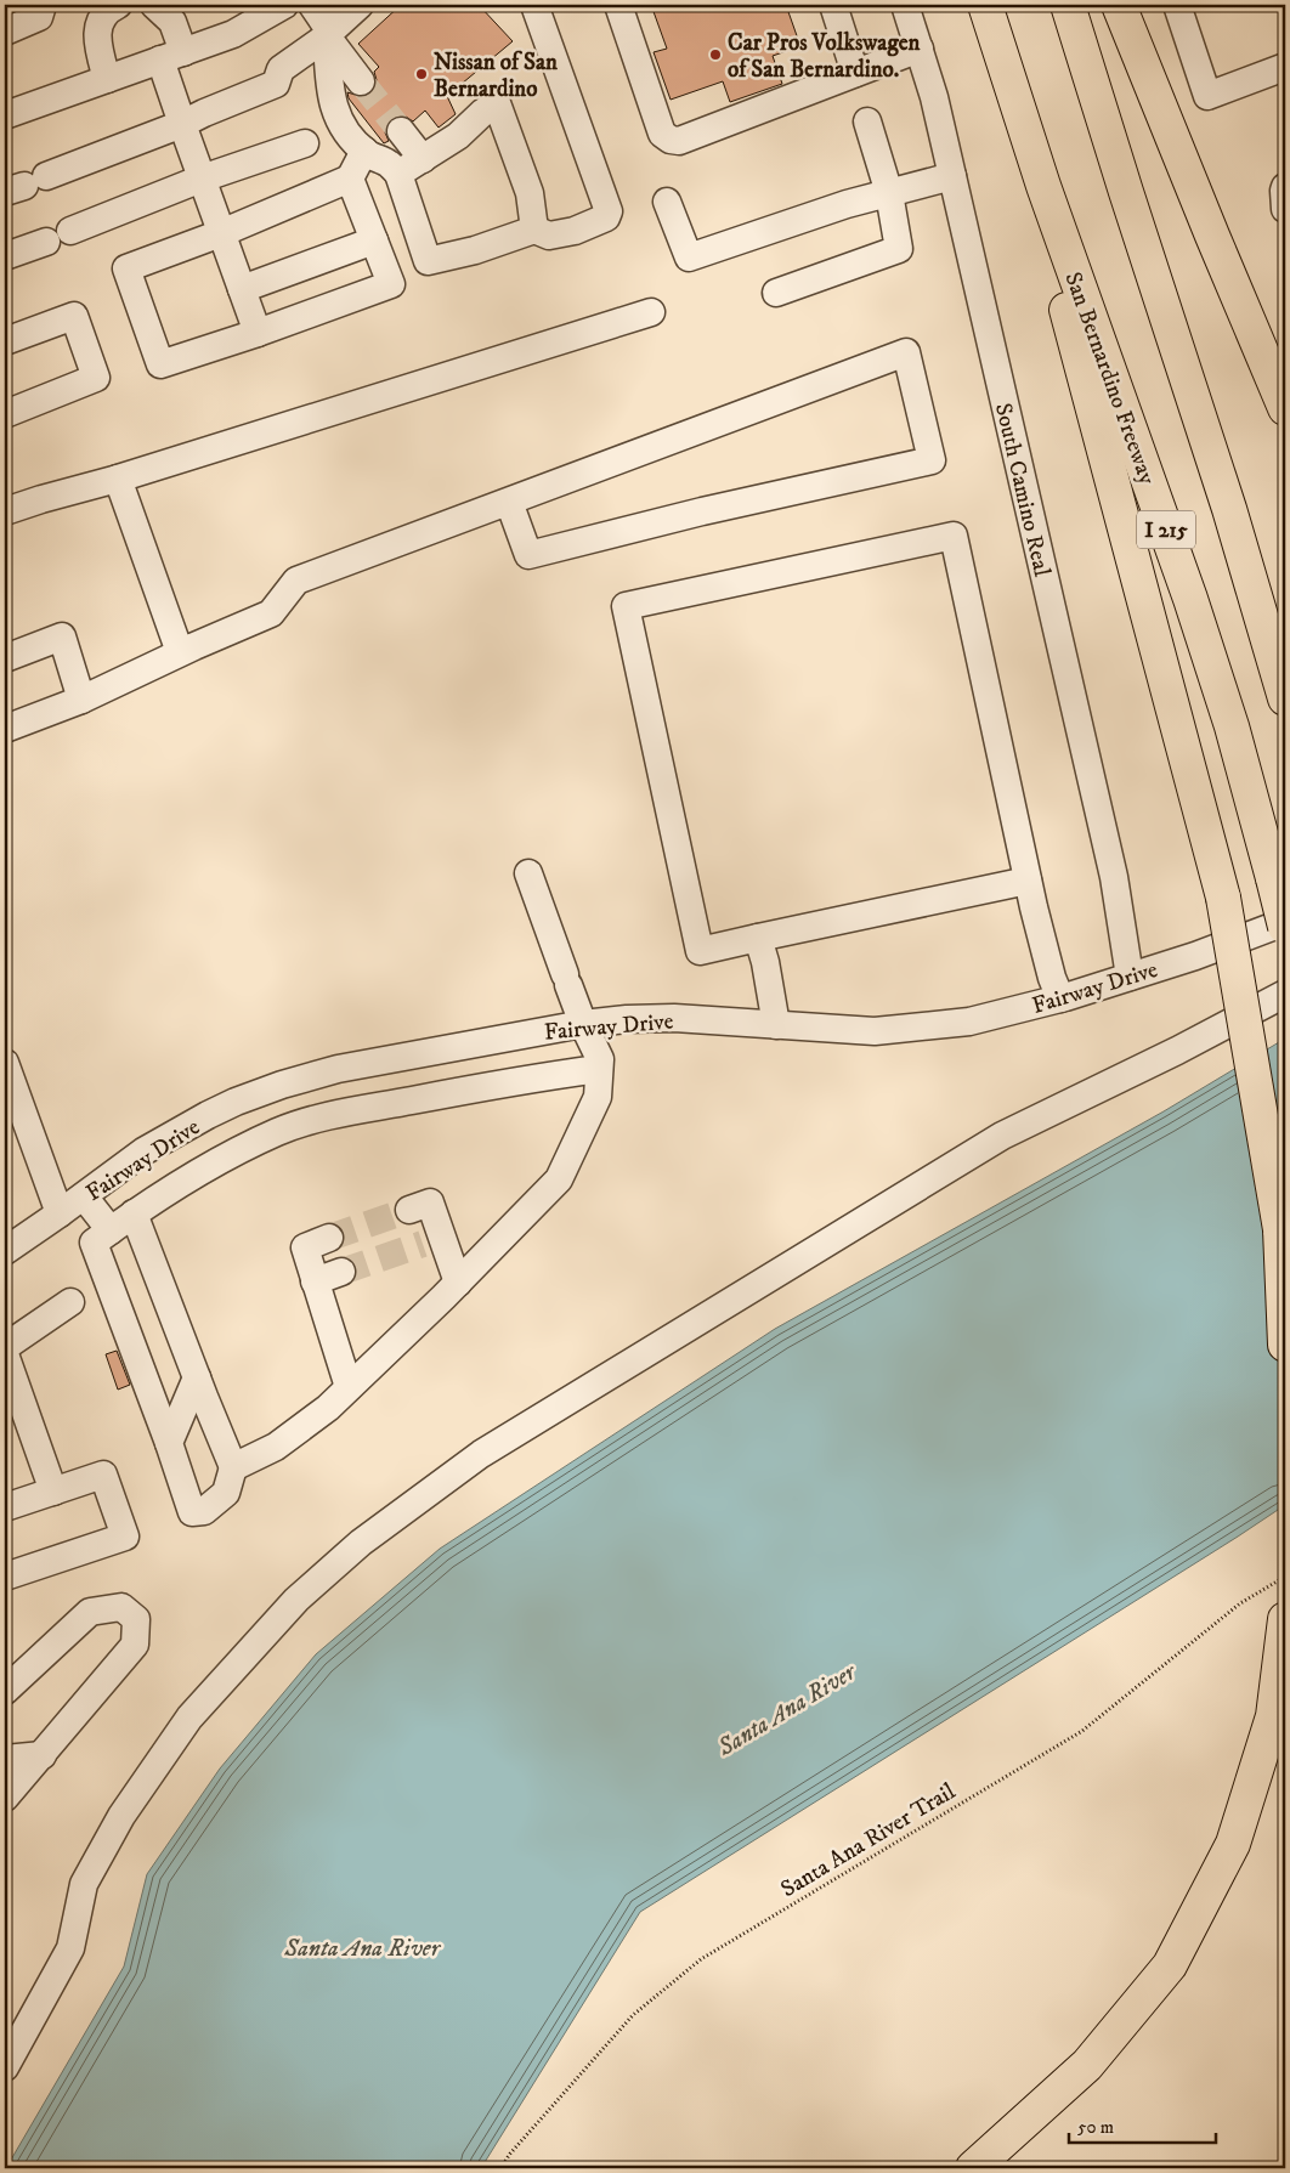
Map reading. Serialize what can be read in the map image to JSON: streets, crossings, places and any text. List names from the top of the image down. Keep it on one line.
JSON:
{"streets":{"highway":["San Bernardino Freeway","I 215"],"street":["South Camino Real","Fairway Drive"],"path":["Santa Ana River Trail"]},"crossings":[["San Bernardino Freeway","Fairway Drive"],["South Camino Real","Fairway Drive"]],"water":["Santa Ana River"],"places":["Car Pros Volkswagen of San Bernardino.","Nissan of San Bernardino"],"scale_bar":"50 m"}
